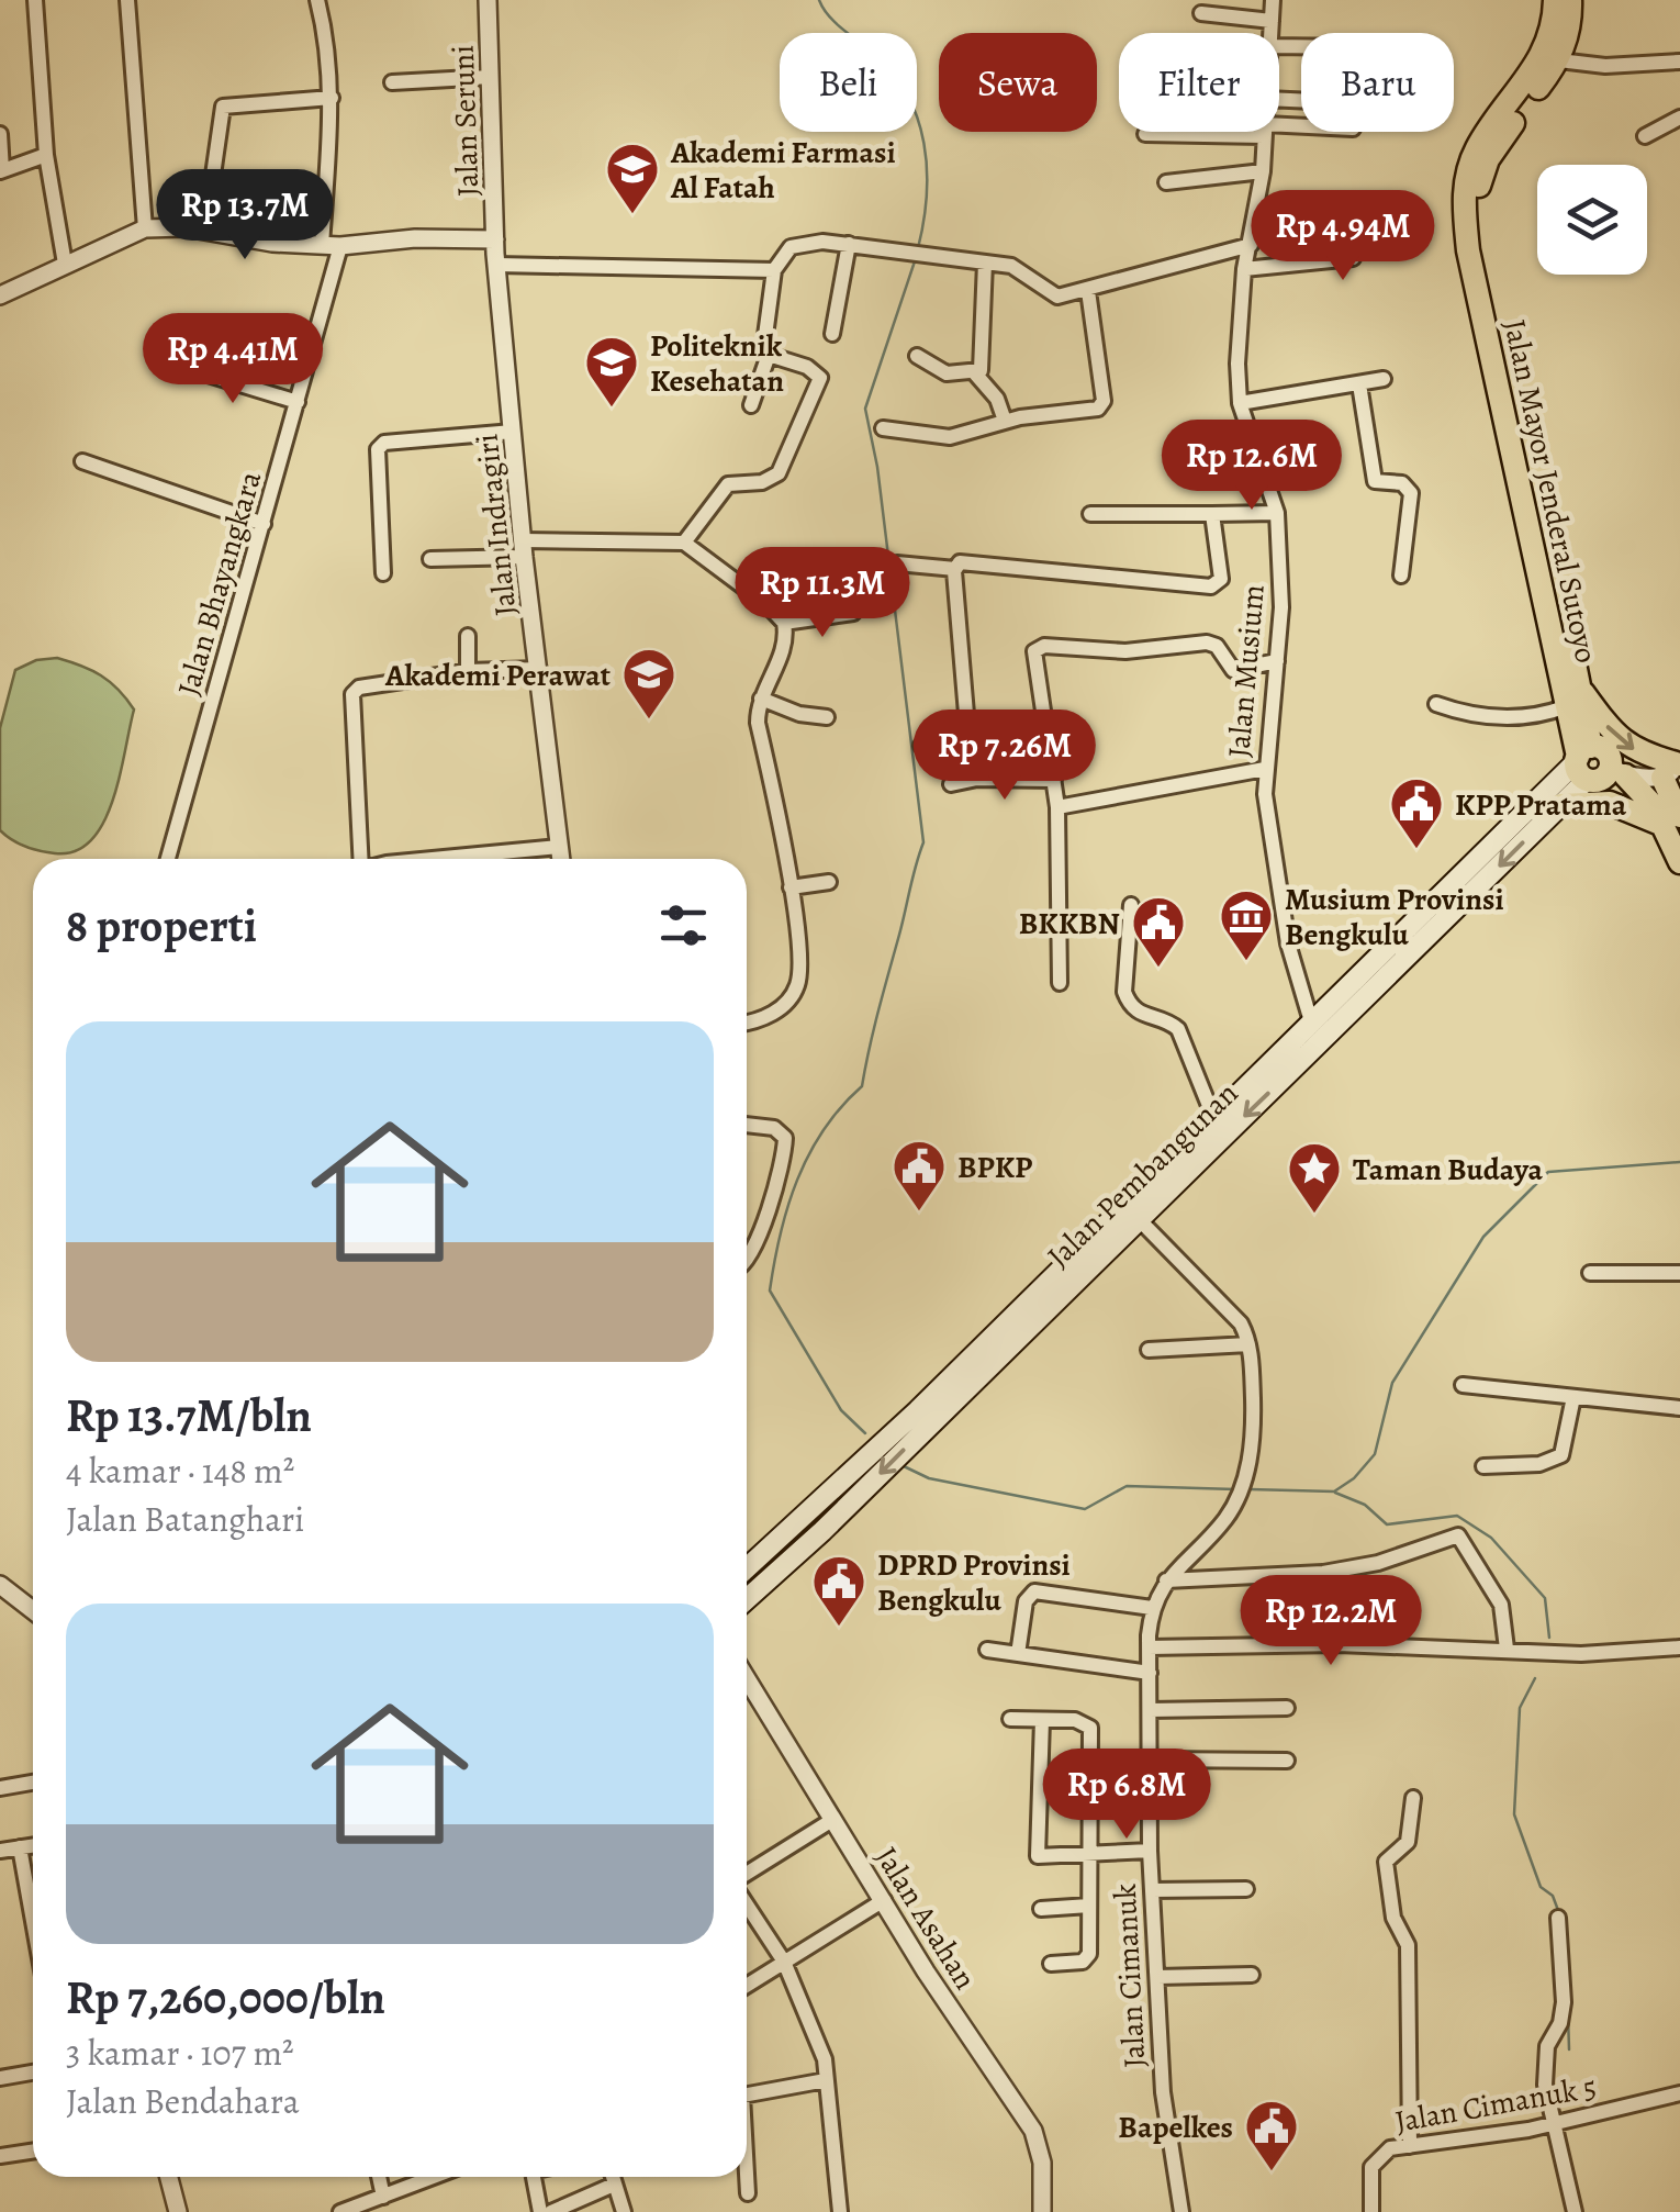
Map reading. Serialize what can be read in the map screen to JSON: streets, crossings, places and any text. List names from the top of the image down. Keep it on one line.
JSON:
{"streets":{"main road":["Jalan Mayor Jenderal Sutoyo","Jalan Pembangunan"],"street":["Jalan Seruni","Jalan Indragiri","Jalan Bhayangkara","Jalan Musium","Jalan Asahan","Jalan Cimanuk","Jalan Cimanuk 5"]},"crossings":[["Jalan Seruni","Jalan Indragiri"],["Jalan Mayor Jenderal Sutoyo","Jalan Pembangunan"],["Jalan Musium","Jalan Pembangunan"],["Jalan Pembangunan","Jalan Cimanuk"]],"places":{"school or university":["Akademi Farmasi Al Fatah","Politeknik Kesehatan","Akademi Perawat"],"public building":["KPP Pratama","BKKBN","BPKP","DPRD Provinsi Bengkulu","Bapelkes"],"museum":["Musium Provinsi Bengkulu"],"place":["Taman Budaya"]},"page":{"chip":["Beli","Sewa","Filter","Baru"],"price":["Rp 13.7M","Rp 4.94M","Rp 4.41M","Rp 12.6M","Rp 11.3M","Rp 7.26M","Rp 12.2M","Rp 6.8M"],"heading":"8 properti","list":[{"name":"Rp 13.7M/bln","note":"4 kamar · 148 m² · Jalan Batanghari"},{"name":"Rp 7,260,000/bln","note":"3 kamar · 107 m² · Jalan Bendahara"}]}}
